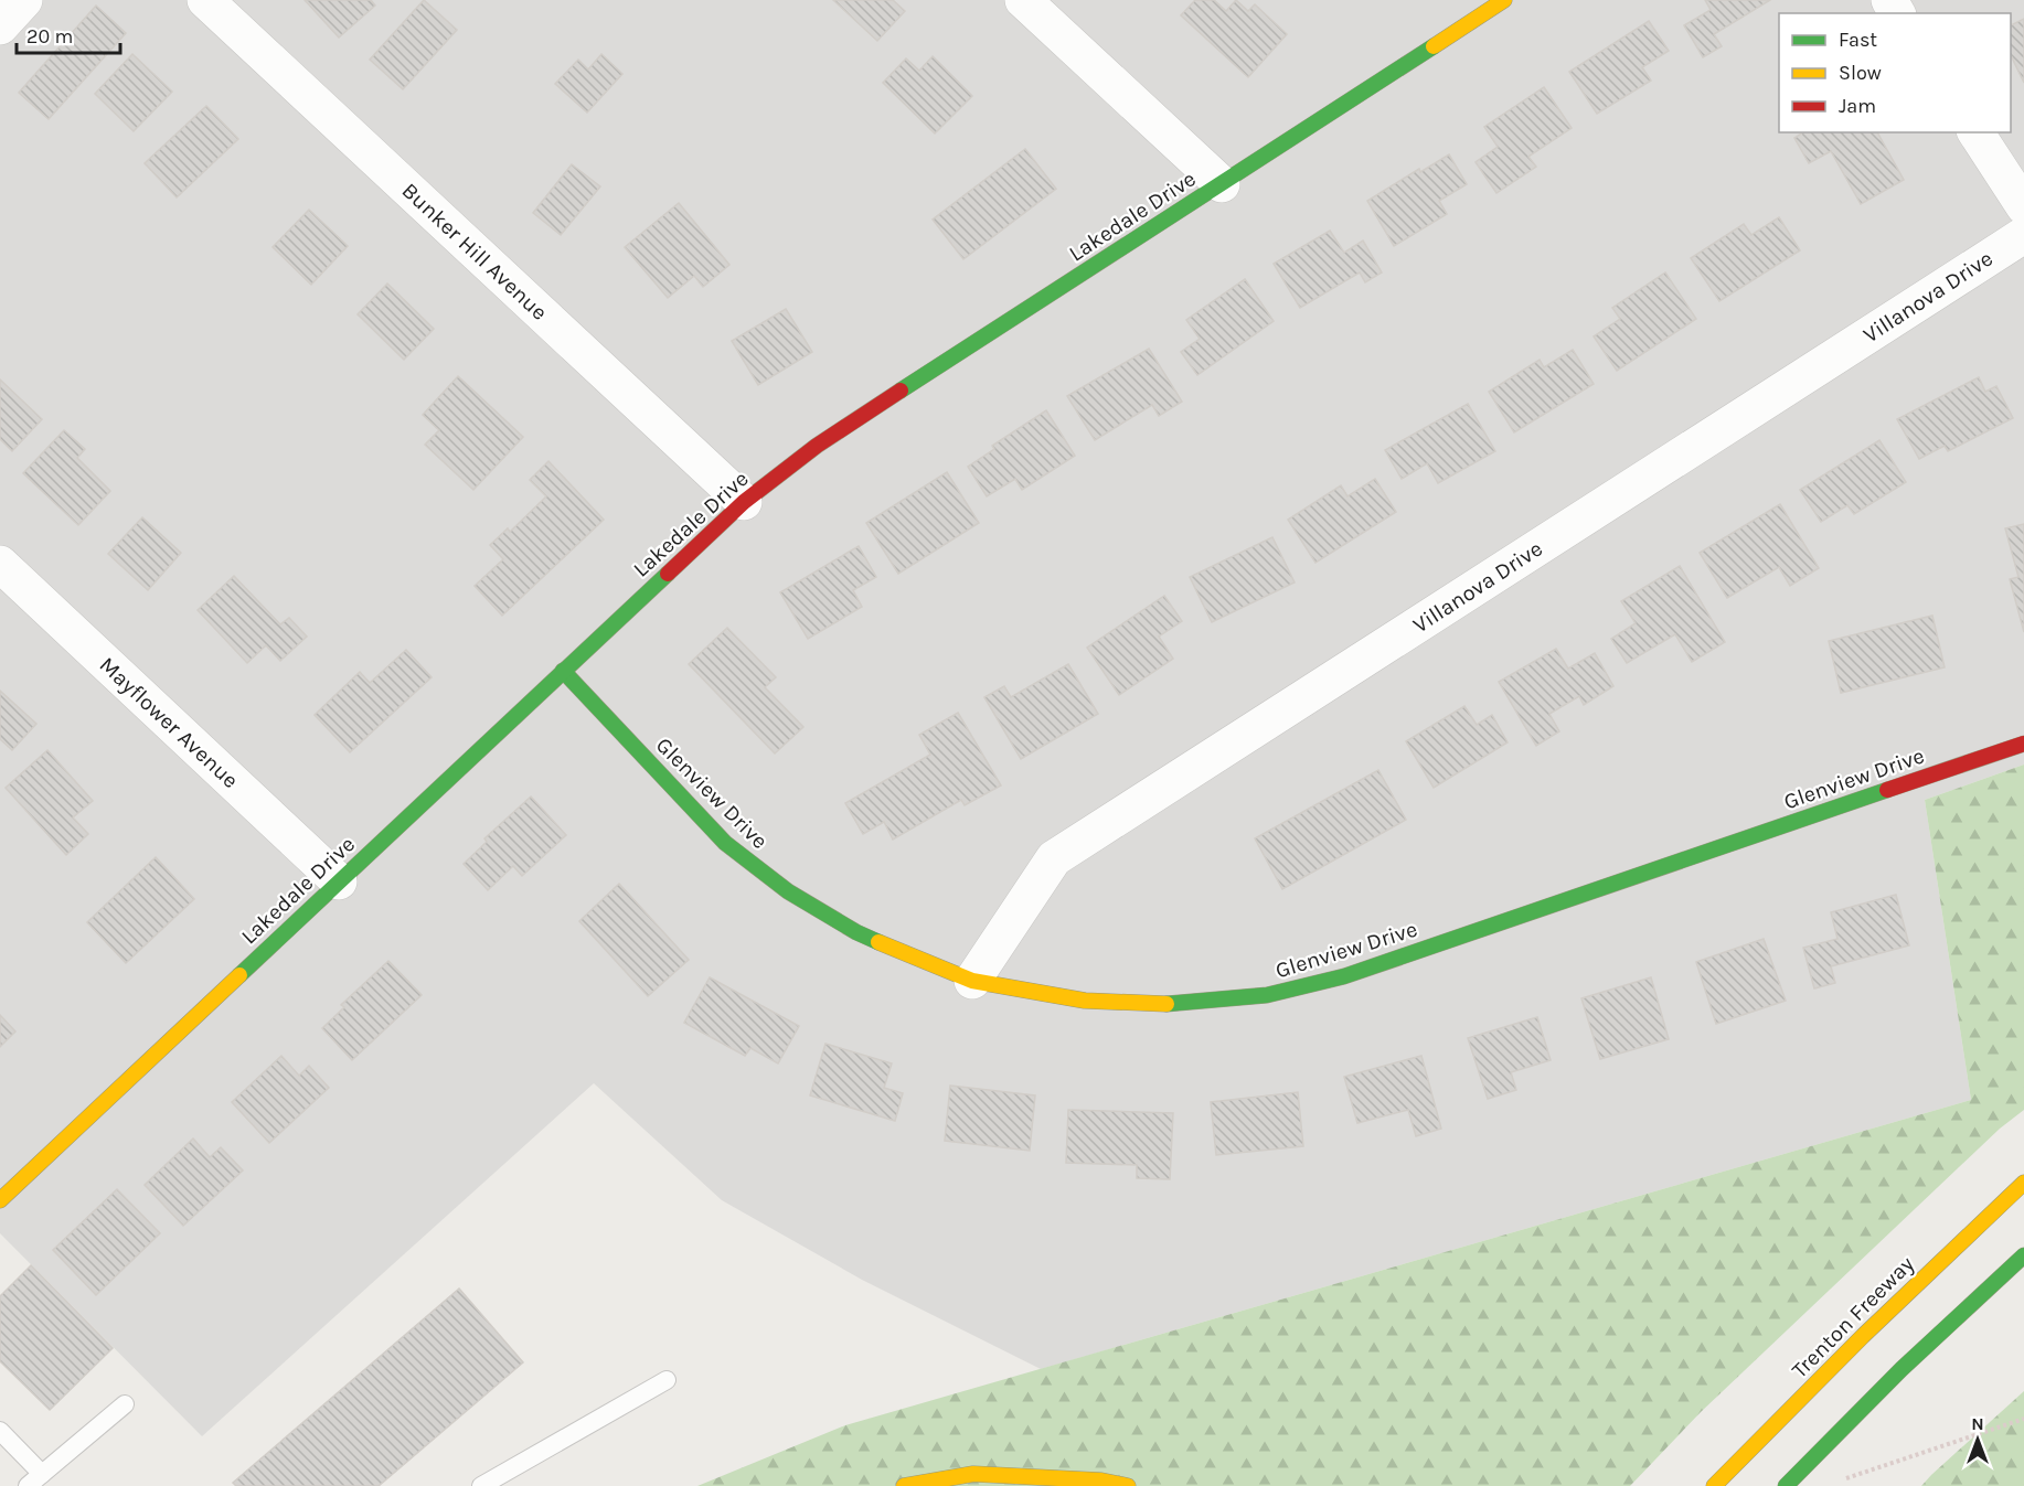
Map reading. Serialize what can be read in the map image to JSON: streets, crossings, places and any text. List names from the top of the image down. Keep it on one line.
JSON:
{"streets":{"main road":["Lakedale Drive","Glenview Drive","Trenton Freeway"],"street":["Bunker Hill Avenue","Villanova Drive","Mayflower Avenue"]},"crossings":[["Lakedale Drive","Bunker Hill Avenue"],["Lakedale Drive","Mayflower Avenue"],["Lakedale Drive","Glenview Drive"],["Villanova Drive","Glenview Drive"]],"legend":["Fast","Slow","Jam"],"scale_bar":"20 m","north":"top"}
